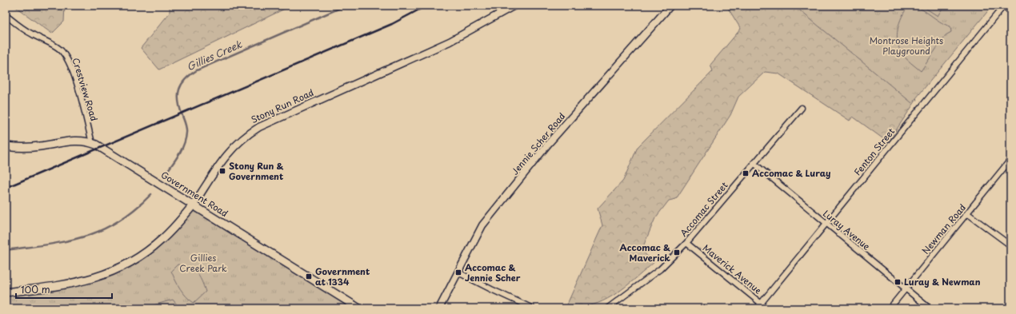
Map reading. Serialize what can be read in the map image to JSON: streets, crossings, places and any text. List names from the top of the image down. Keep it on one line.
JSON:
{"streets":{"main road":["Stony Run Road","Government Road"],"street":["Crestview Road","Jennie Scher Road","Fenton Street","Accomac Street","Newman Road","Luray Avenue","Maverick Avenue"]},"crossings":[["Crestview Road","Government Road"],["Stony Run Road","Government Road"],["Fenton Street","Luray Avenue"],["Fenton Street","Maverick Avenue"],["Accomac Street","Luray Avenue"],["Accomac Street","Maverick Avenue"],["Newman Road","Luray Avenue"]],"water":["Gillies Creek"],"parks":["Montrose Heights Playground","Gillies Creek Park"],"places":{"transit":["Stony Run & Government","Accomac & Luray","Accomac & Maverick","Accomac & Jennie Scher","Government at 1334","Luray & Newman"]},"scale_bar":"100 m"}
